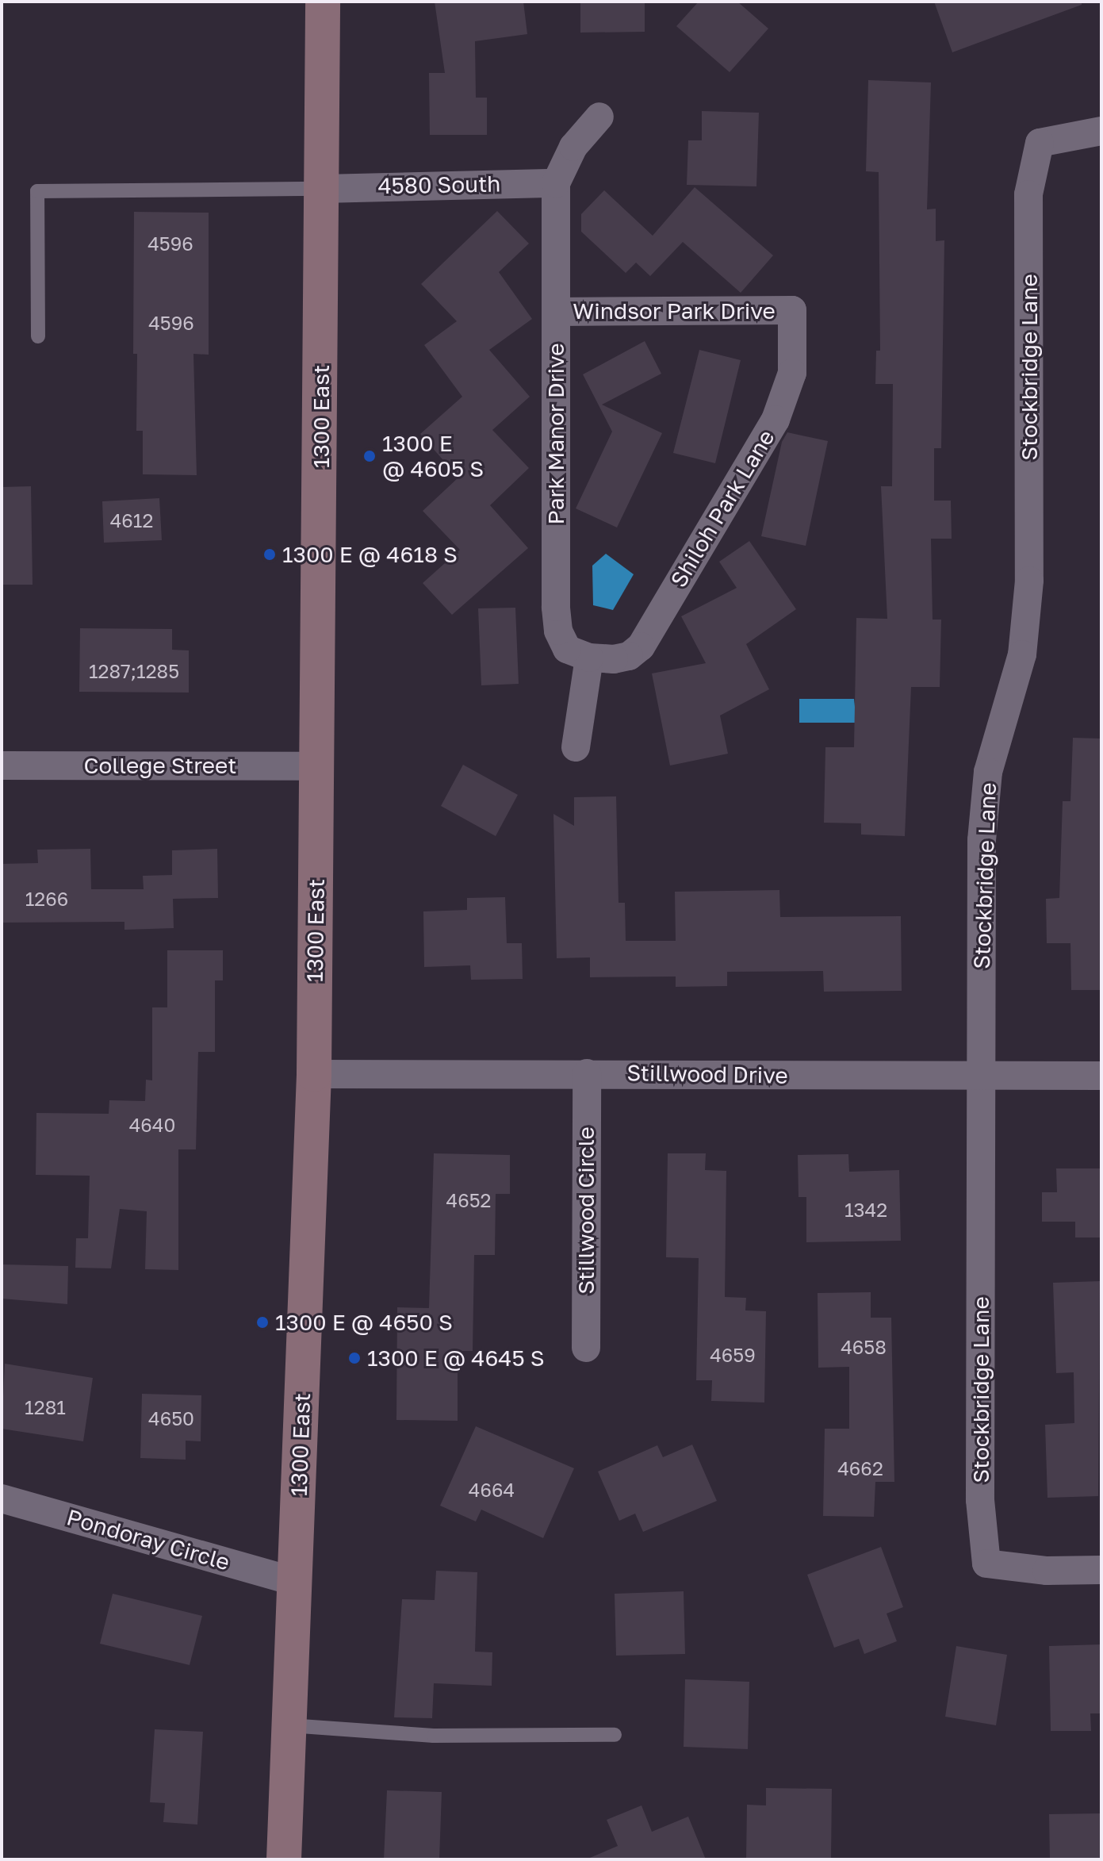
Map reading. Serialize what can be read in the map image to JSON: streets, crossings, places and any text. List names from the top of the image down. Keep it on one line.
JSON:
{"streets":{"main road":["1300 East"],"street":["4580 South","Windsor Park Drive","Stockbridge Lane","Park Manor Drive","Shiloh Park Lane","College Street","Stillwood Drive","Stillwood Circle","Pondoray Circle"]},"crossings":[["4580 South","1300 East"],["4580 South","Park Manor Drive"],["Windsor Park Drive","Park Manor Drive"],["Windsor Park Drive","Shiloh Park Lane"],["Stockbridge Lane","Stillwood Drive"],["1300 East","College Street"],["1300 East","Stillwood Drive"],["1300 East","Pondoray Circle"],["Park Manor Drive","Shiloh Park Lane"],["Stillwood Drive","Stillwood Circle"]],"places":["1300 E @ 4605 S","1300 E @ 4618 S","1300 E @ 4650 S","1300 E @ 4645 S"],"house_numbers":["4596","4596","4612","1287;1285","1266","4640","4652","1342","4658","4659","1281","4650","4662","4664"]}
